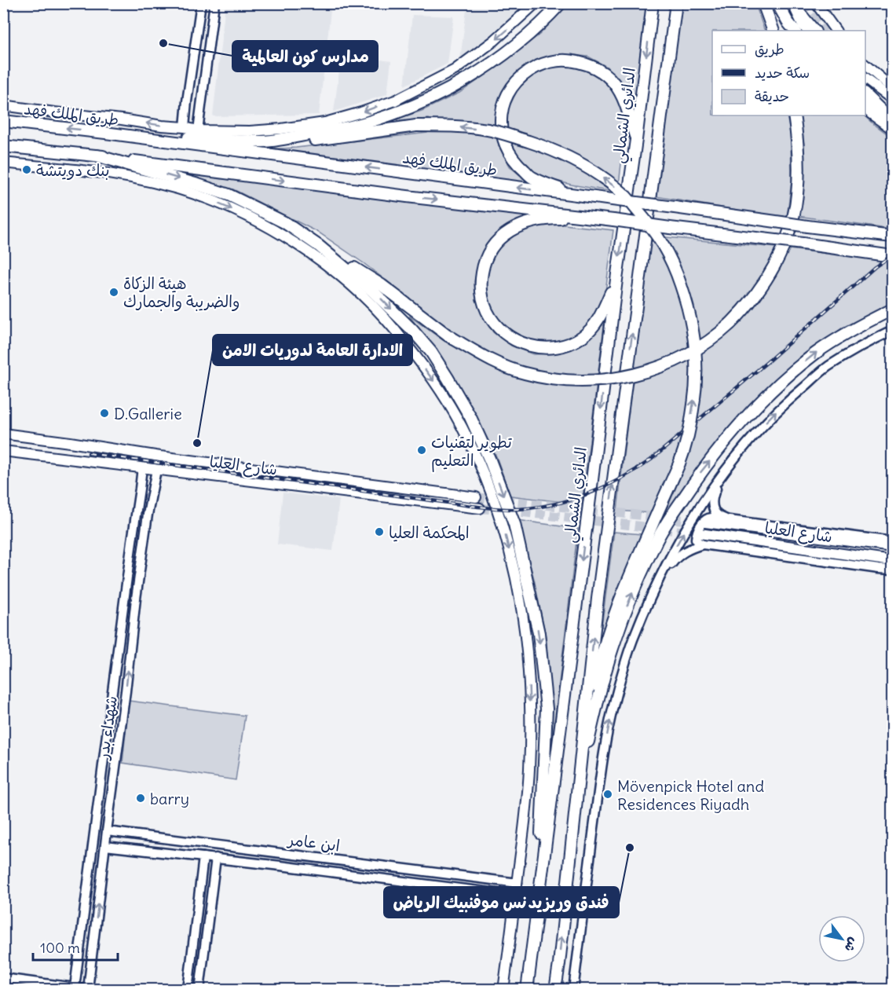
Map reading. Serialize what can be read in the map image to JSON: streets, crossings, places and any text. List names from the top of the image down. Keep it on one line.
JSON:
{"streets":{"highway":["طريق الملك فهد","الدائري الشمالي"],"main road":["شارع العليا"],"street":["شهداء بدر","ابن عامر"]},"crossings":[["شارع العليا","شهداء بدر"],["شهداء بدر","ابن عامر"]],"places":["مدارس كون العالمية","بنك دويتشة","هيئة الزكاة والضريبة والجمارك","D.Gallerie","الادارة العامة لدوريات الامن","تطوير لتقنيات التعليم","المحكمة العليا","Mövenpick Hotel and Residences Riyadh","barry","فندق وريزيدنس موفنبيك الرياض"],"legend":["طريق","سكة حديد","حديقة"],"scale_bar":"100 m","north":"bottom right"}
